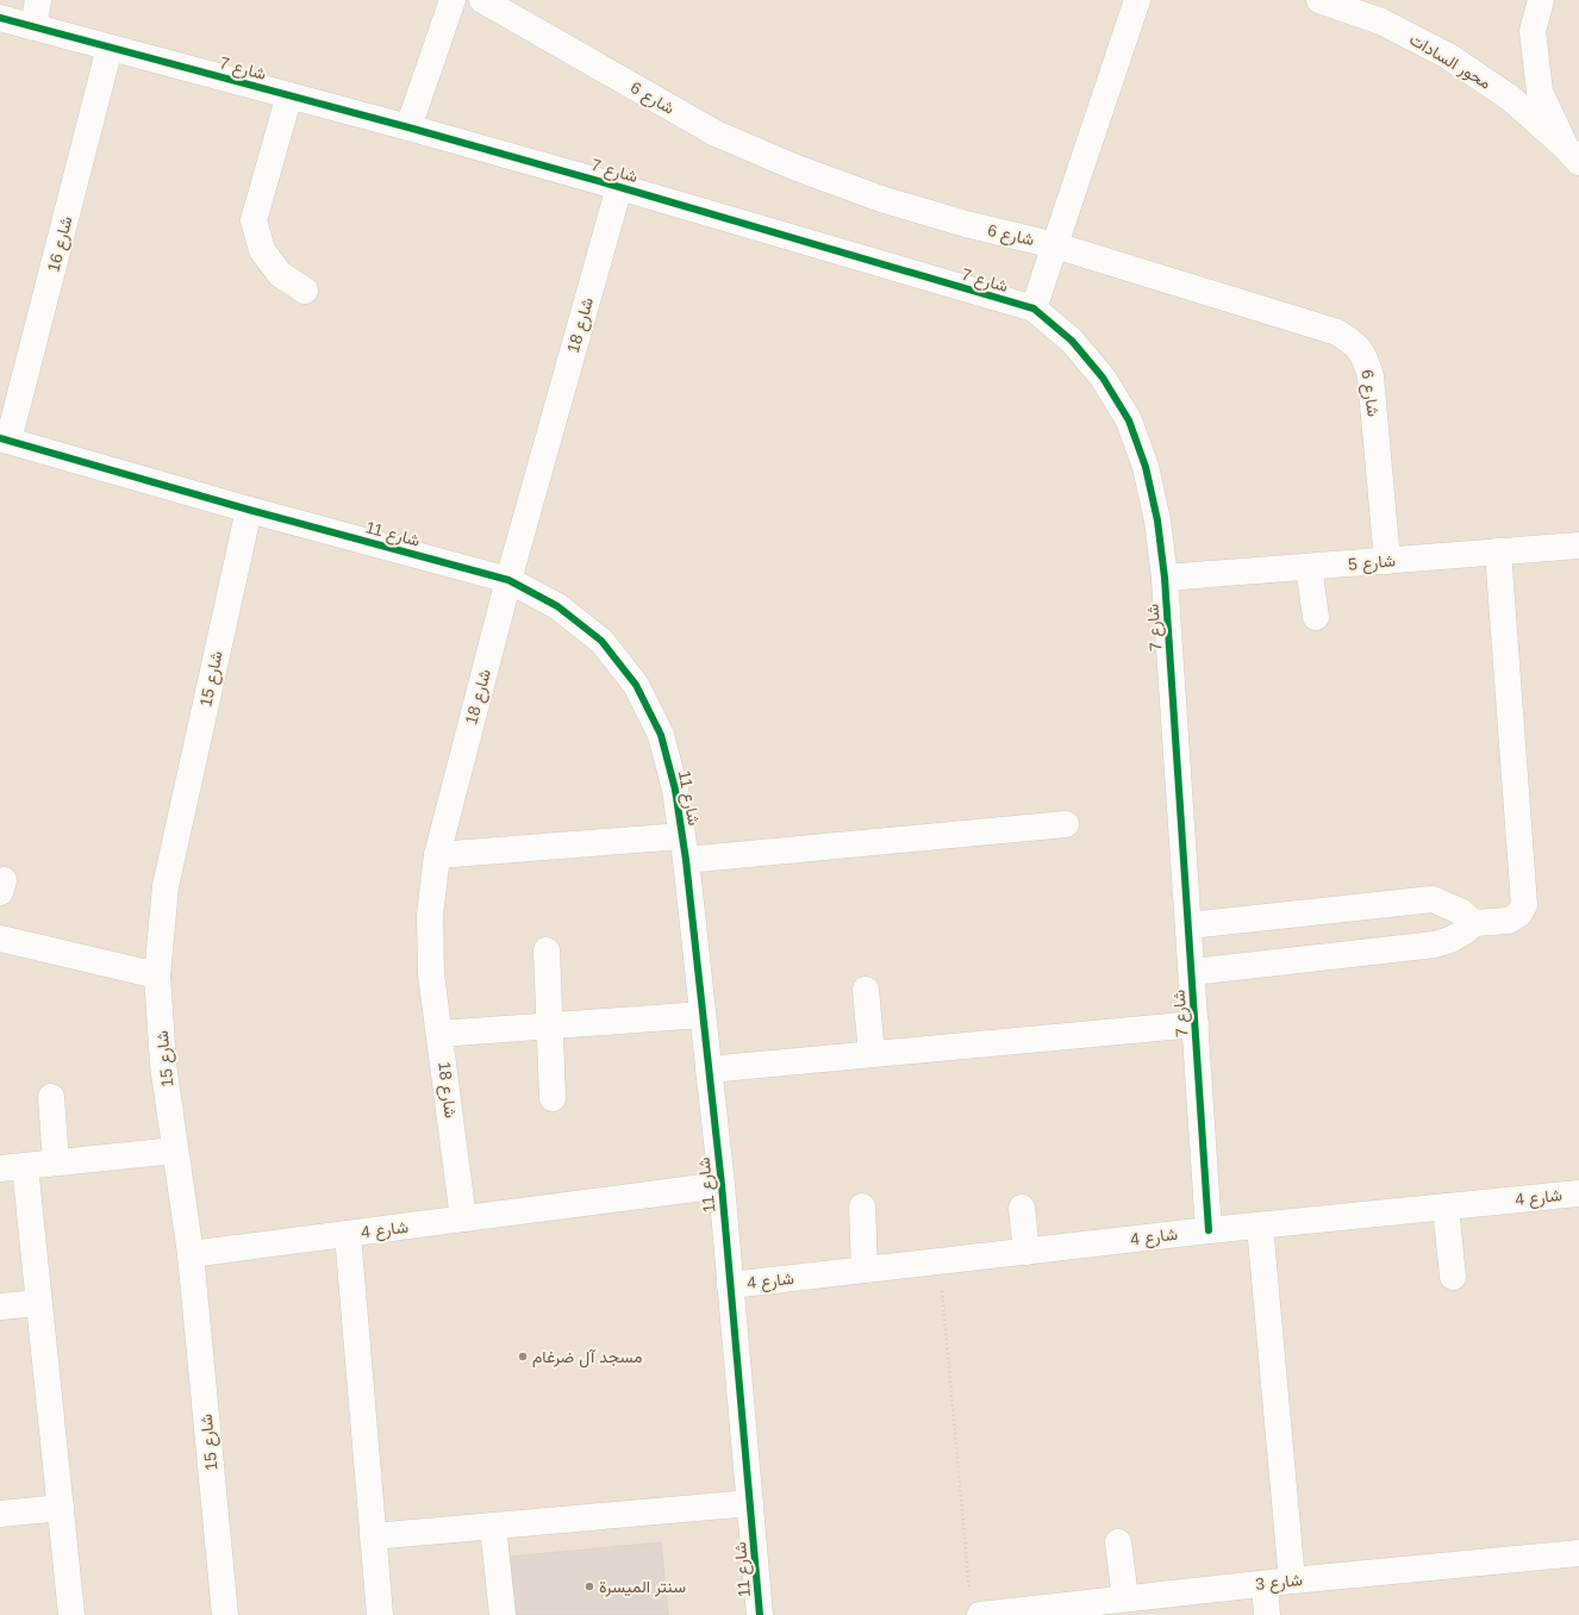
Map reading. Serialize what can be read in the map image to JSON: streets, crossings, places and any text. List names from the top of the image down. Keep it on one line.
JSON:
{"streets":{"street":["محور السادات","شارع 7","شارع 6","شارع 16","شارع 18","شارع 11","شارع 5","شارع 15","شارع 4","شارع 3"]},"crossings":[["شارع 7","شارع 16"],["شارع 7","شارع 18"],["شارع 7","شارع 5"],["شارع 7","شارع 4"],["شارع 6","شارع 5"],["شارع 16","شارع 11"],["شارع 18","شارع 11"],["شارع 18","شارع 4"],["شارع 11","شارع 15"],["شارع 11","شارع 4"],["شارع 15","شارع 4"]],"places":["مسجد آل ضرغام","سنتر الميسرة"]}
